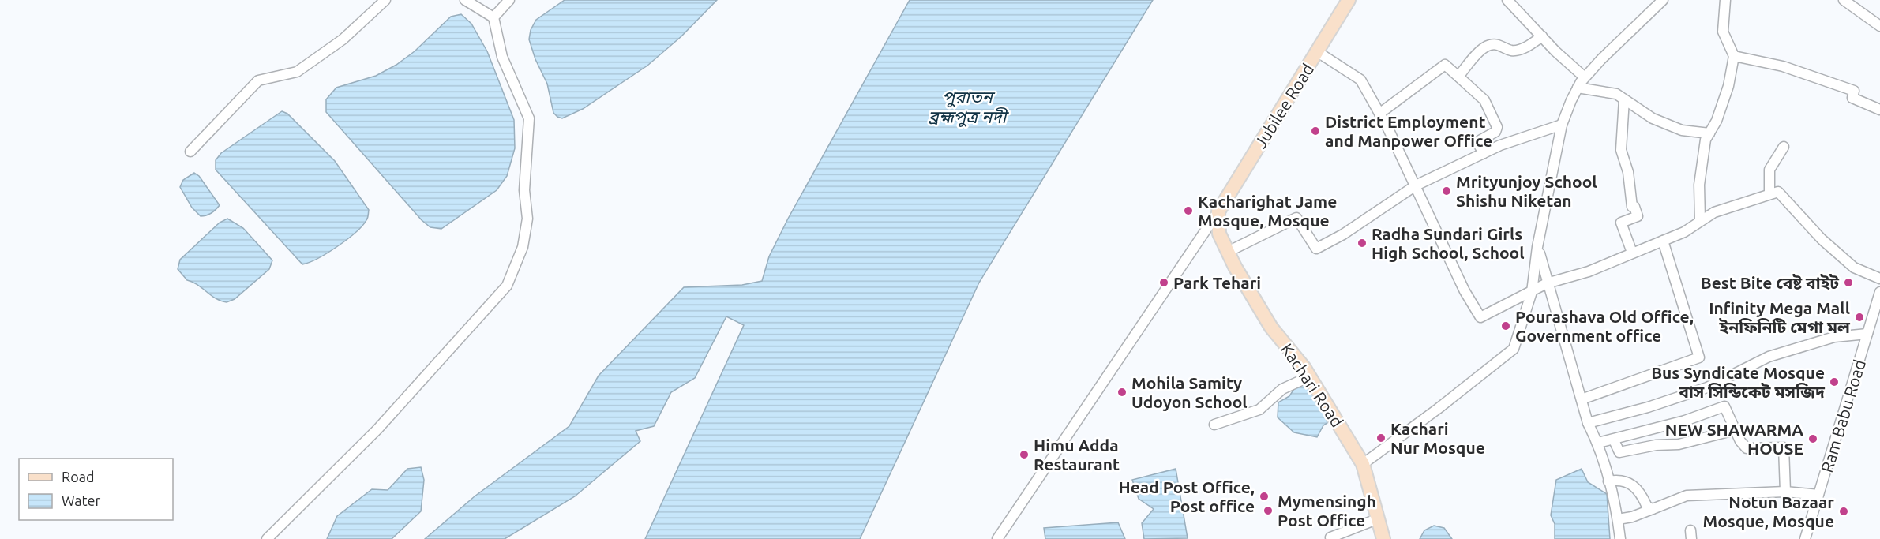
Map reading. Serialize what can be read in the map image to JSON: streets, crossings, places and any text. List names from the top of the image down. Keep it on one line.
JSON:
{"streets":{"main road":["Jubilee Road","Kachari Road"],"street":["Ram Babu Road"]},"crossings":[["Jubilee Road","Kachari Road"]],"water":["পুরাতন ব্রহ্মপুত্র নদী"],"places":["District Employment and Manpower Office","Mrityunjoy School Shishu Niketan","Kacharighat Jame Mosque, Mosque","Radha Sundari Girls High School, School","Park Tehari","Best Bite বেষ্ট বাইট","Infinity Mega Mall ইনফিনিটি মেগা মল","Pourashava Old Office, Government office","Bus Syndicate Mosque বাস সিন্ডিকেট মসজিদ","Mohila Samity Udoyon School","Kachari Nur Mosque","NEW SHAWARMA HOUSE","Himu Adda Restaurant","Head Post Office, Post office","Mymensingh Post Office","Notun Bazaar Mosque, Mosque"],"legend":["Road","Water"]}
